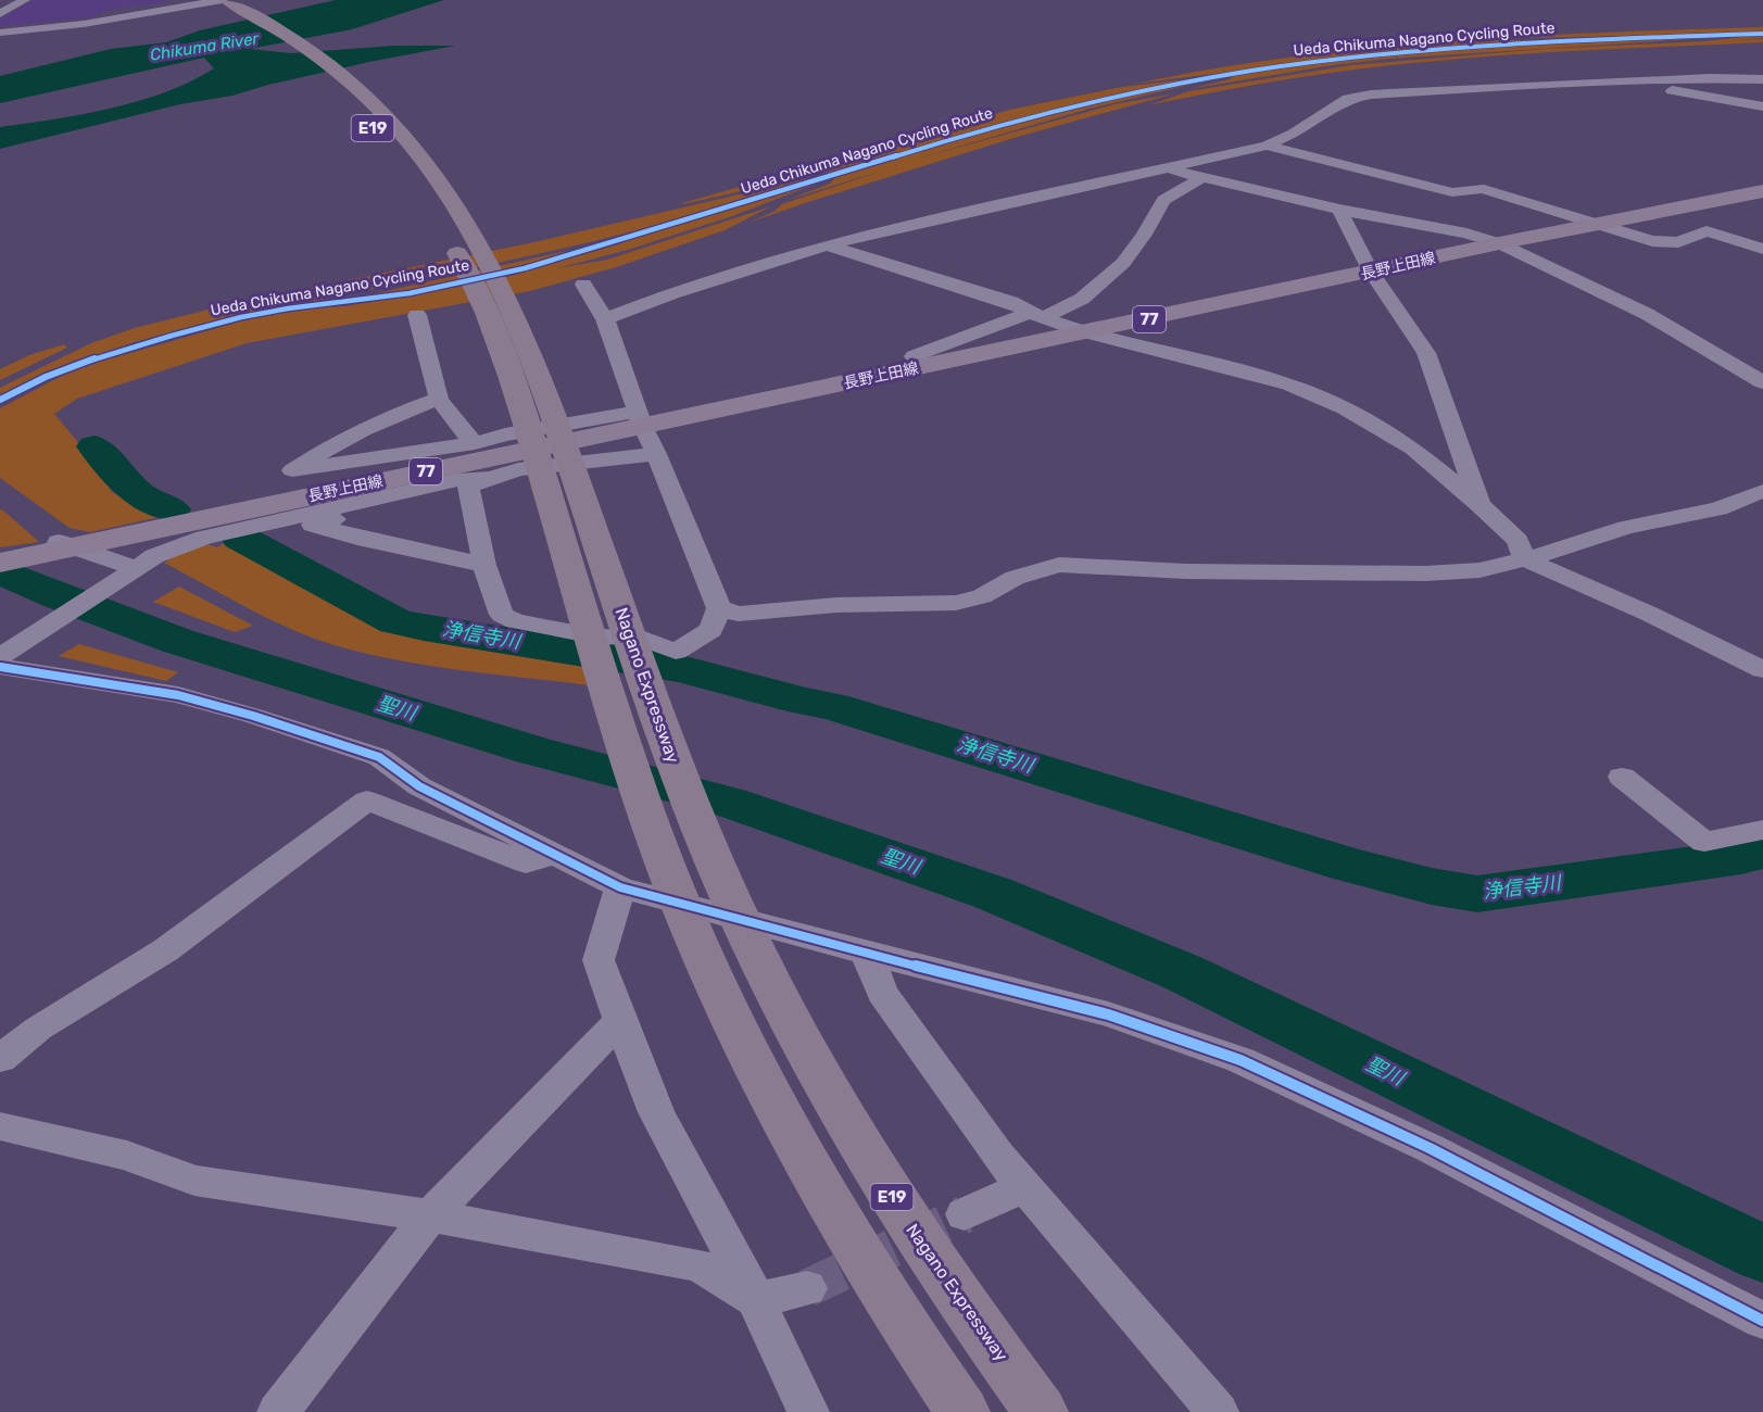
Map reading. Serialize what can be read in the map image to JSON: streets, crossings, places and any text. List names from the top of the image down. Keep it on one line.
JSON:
{"streets":{"highway":["E19","Nagano Expressway"],"main road":["長野上田線","77"],"cycle path":["Ueda Chikuma Nagano Cycling Route"]},"water":["Chikuma River","浄信寺川","聖川"]}
